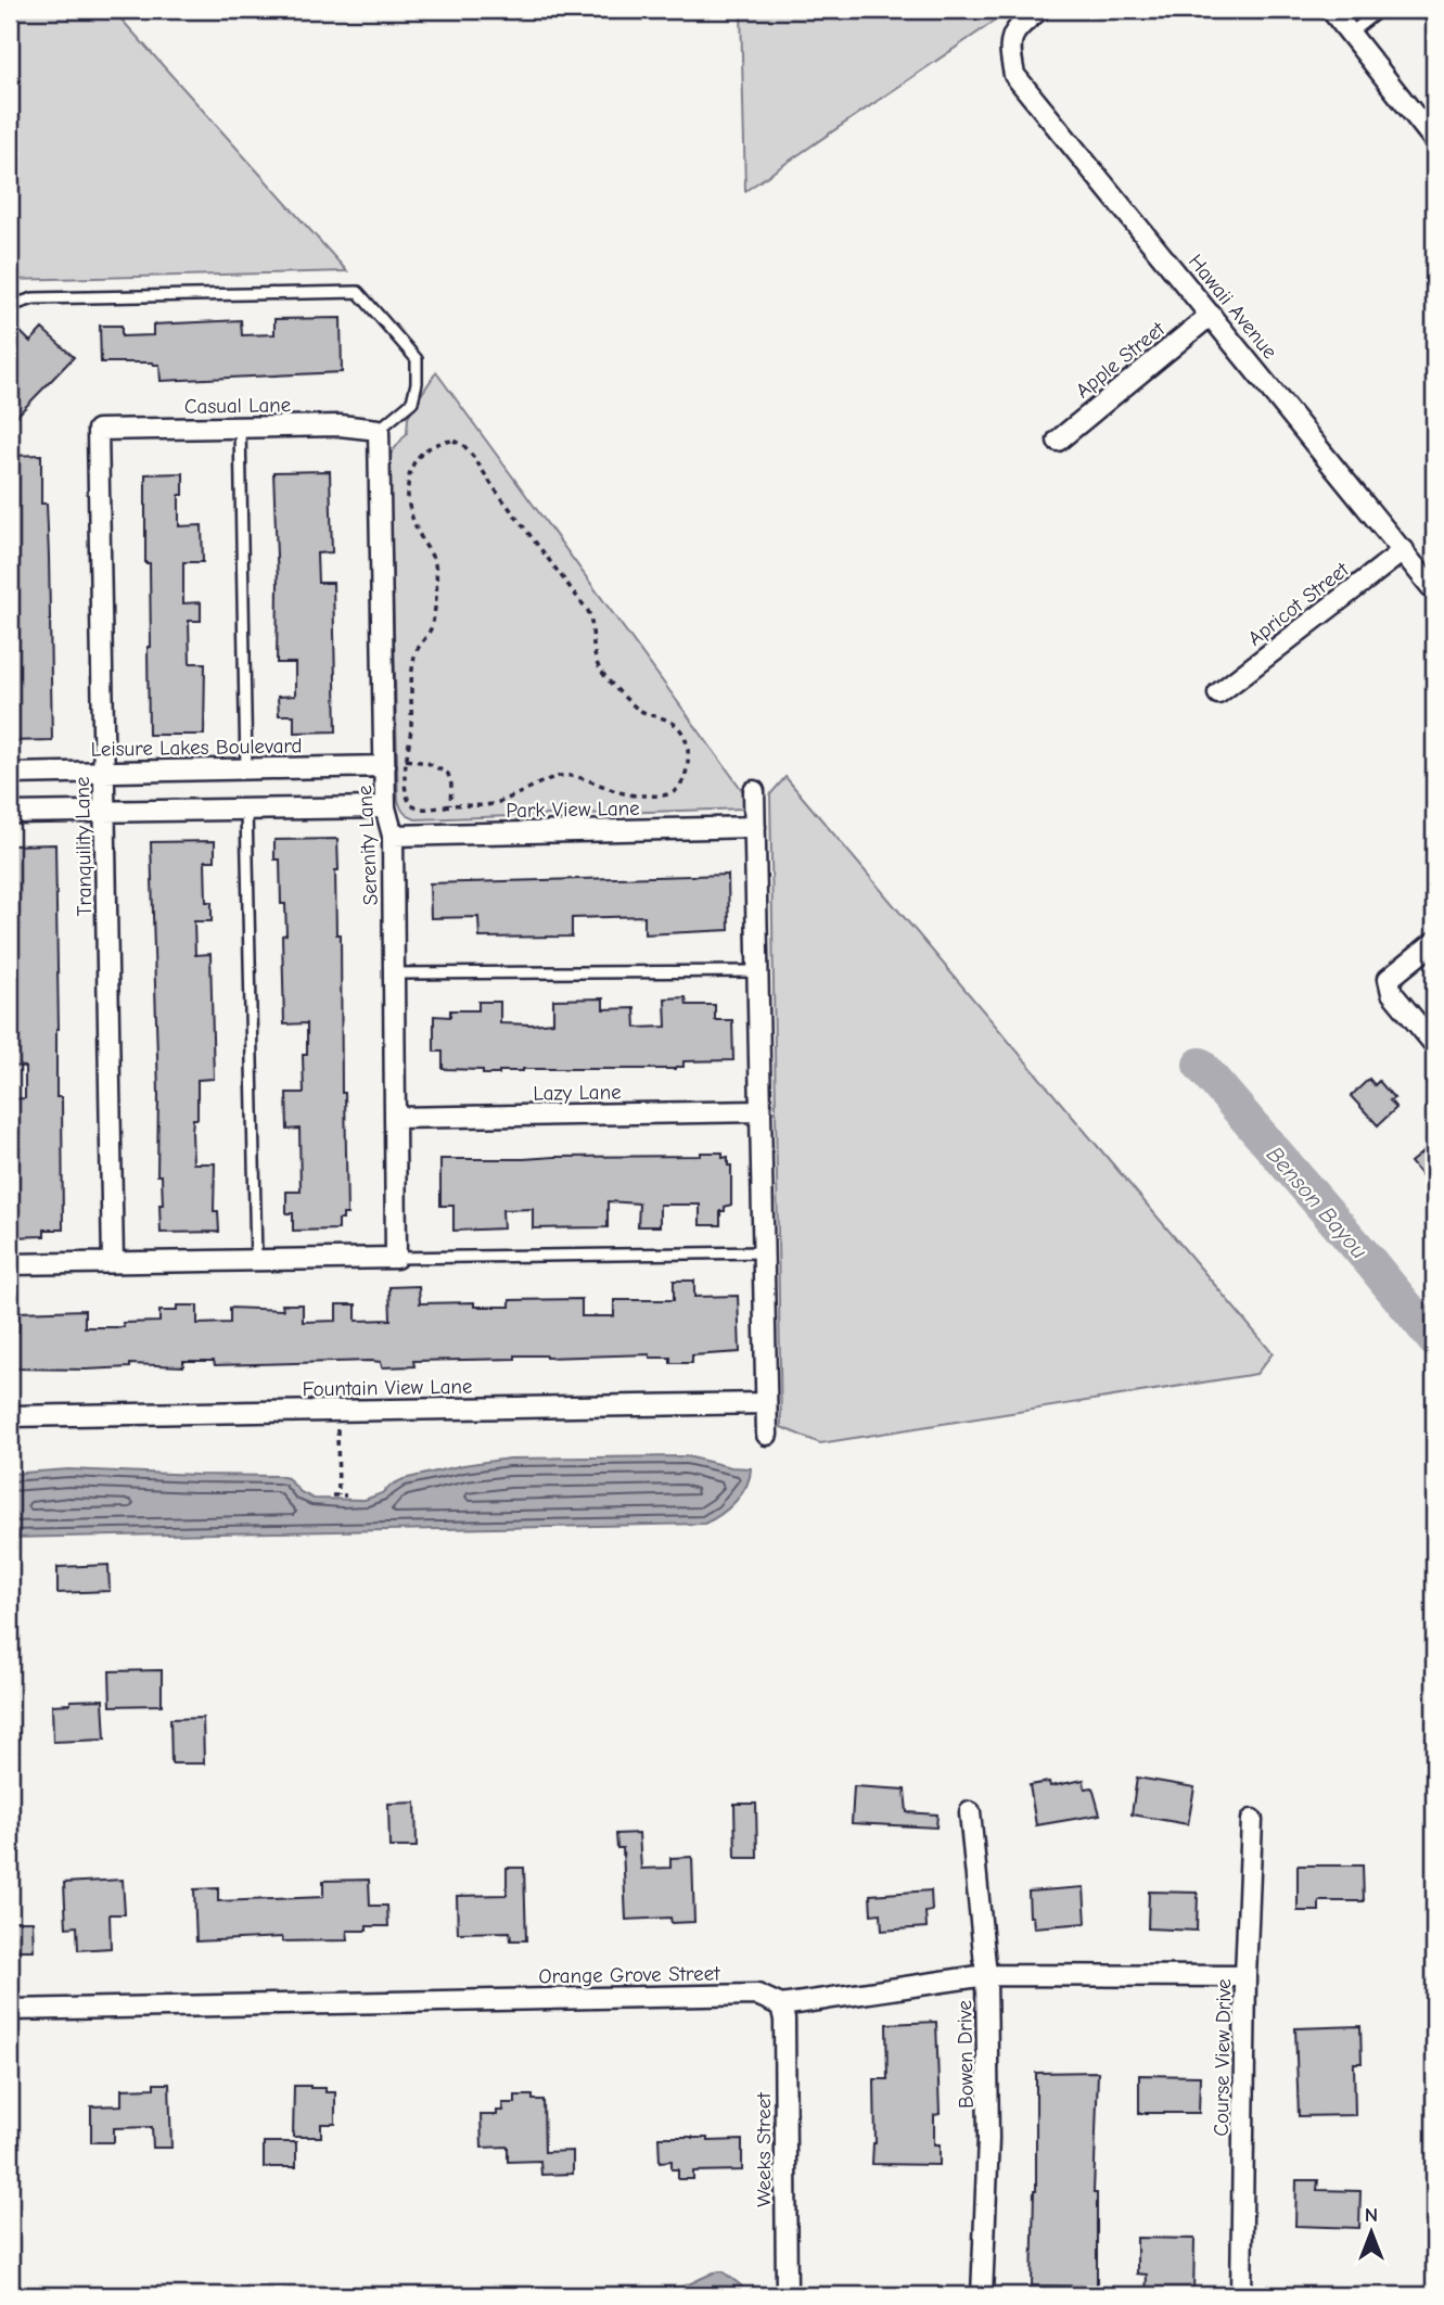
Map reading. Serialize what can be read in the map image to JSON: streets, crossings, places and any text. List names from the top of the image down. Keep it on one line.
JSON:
{"streets":{"street":["Hawaii Avenue","Apple Street","Casual Lane","Apricot Street","Leisure Lakes Boulevard","Park View Lane","Serenity Lane","Tranquility Lane","Lazy Lane","Fountain View Lane","Orange Grove Street","Bowen Drive","Course View Drive","Weeks Street"]},"crossings":[["Hawaii Avenue","Apple Street"],["Hawaii Avenue","Apricot Street"],["Casual Lane","Serenity Lane"],["Casual Lane","Tranquility Lane"],["Leisure Lakes Boulevard","Serenity Lane"],["Leisure Lakes Boulevard","Tranquility Lane"],["Park View Lane","Serenity Lane"],["Serenity Lane","Lazy Lane"],["Orange Grove Street","Bowen Drive"],["Orange Grove Street","Course View Drive"],["Orange Grove Street","Weeks Street"]],"water":["Benson Bayou"],"north":"top"}
